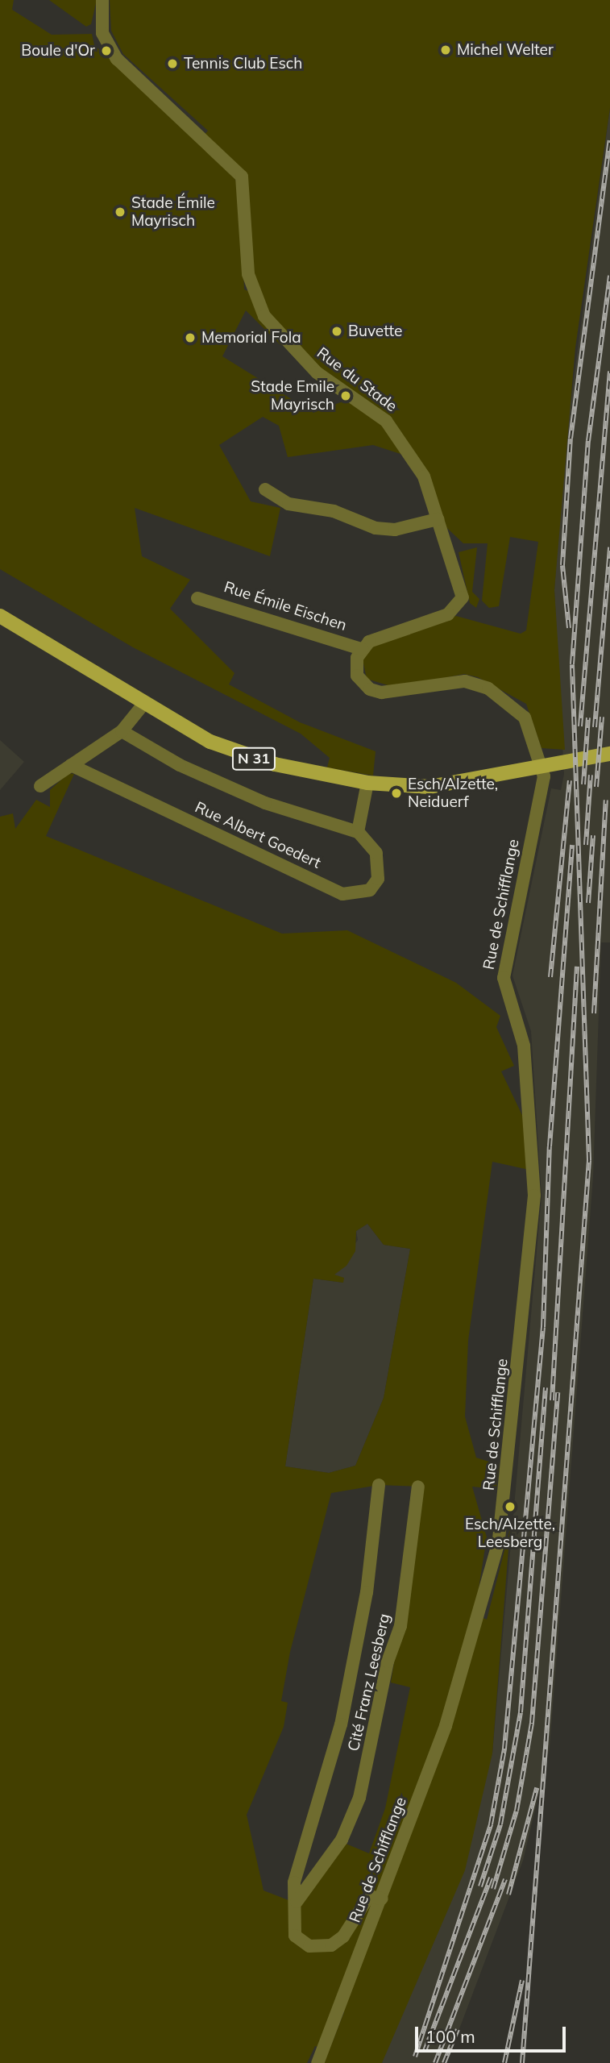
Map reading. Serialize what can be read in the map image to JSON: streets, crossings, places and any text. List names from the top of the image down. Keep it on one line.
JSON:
{"streets":{"main road":["N 31"],"street":["Rue du Stade","Rue Émile Eischen","Rue Albert Goedert","Rue de Schifflange","Cité Franz Leesberg"]},"crossings":[["Rue du Stade","Rue Émile Eischen"],["N 31","Rue de Schifflange"],["Rue de Schifflange","Cité Franz Leesberg"]],"places":["Michel Welter","Boule d'Or","Tennis Club Esch","Stade Émile Mayrisch","Buvette","Memorial Fola","Stade Emile Mayrisch","Esch/Alzette, Neiduerf","Esch/Alzette, Leesberg"],"scale_bar":"100 m"}
